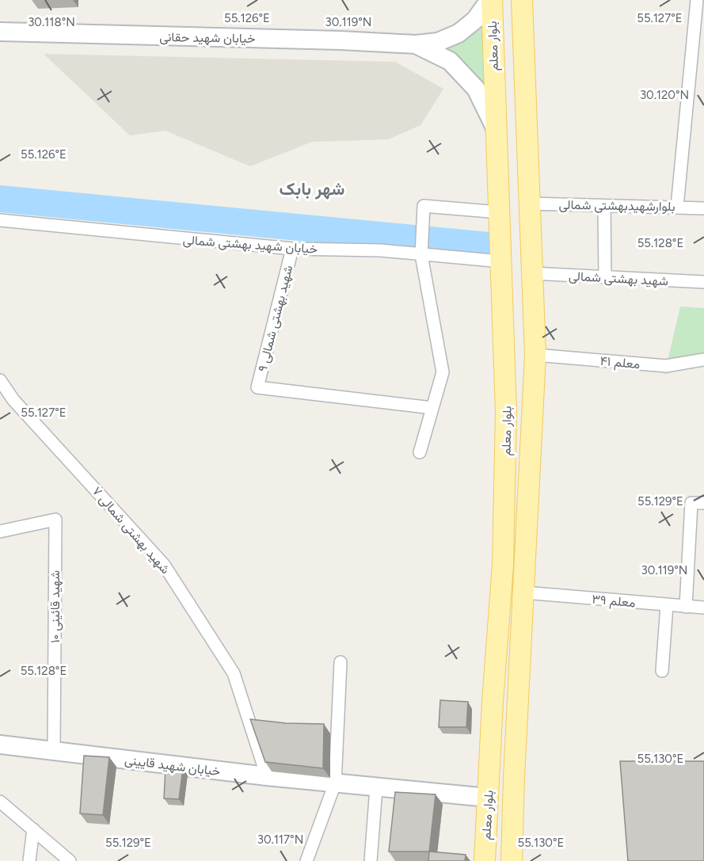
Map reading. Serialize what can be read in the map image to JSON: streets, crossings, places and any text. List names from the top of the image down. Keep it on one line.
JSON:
{"streets":{"main road":["خیابان شهید حقانی","بلوار معلم","خیابان شهید قایینی"],"street":["بلوارشهیدبهشتی شمالی","خیابان شهید بهشتی شمالی","شهید بهشتی شمالی","شهید بهشتی شمالی ۹","معلم ۴۱","شهید بهشتی شمالی ۷","معلم ۳۹","شهید قائینی ۱۰"]},"crossings":[["بلوار معلم","بلوارشهیدبهشتی شمالی"],["بلوار معلم","خیابان شهید بهشتی شمالی"],["بلوار معلم","شهید بهشتی شمالی"],["بلوار معلم","معلم ۴۱"],["بلوار معلم","معلم ۳۹"],["بلوار معلم","خیابان شهید قایینی"],["خیابان شهید بهشتی شمالی","شهید بهشتی شمالی ۹"],["شهید بهشتی شمالی ۷","خیابان شهید قایینی"],["شهید قائینی ۱۰","خیابان شهید قایینی"]],"districts":["شهر بابک"],"coordinates":["55.126°E","55.127°E","30.118°N","30.119°N","30.120°N","55.128°E","55.129°E","55.130°E","30.117°N"]}
